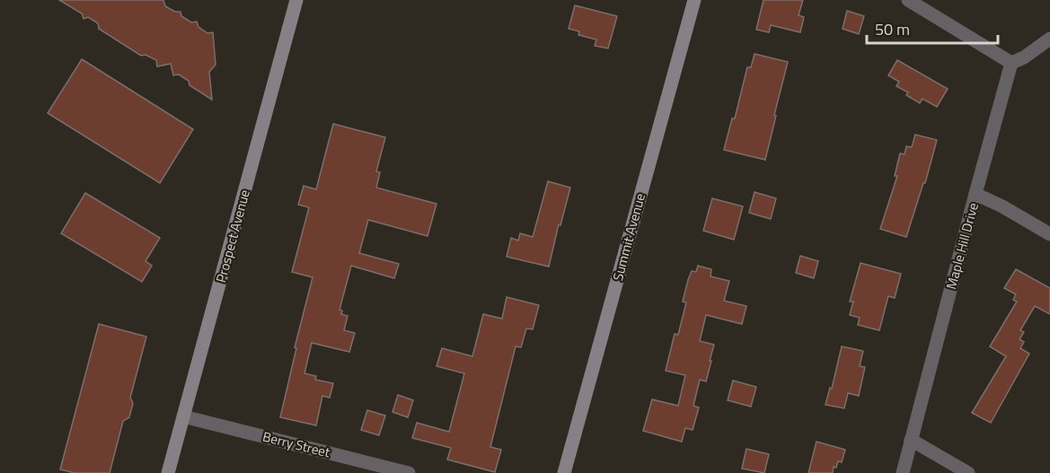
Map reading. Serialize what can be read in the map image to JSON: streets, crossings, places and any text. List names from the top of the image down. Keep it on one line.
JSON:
{"streets":{"street":["Prospect Avenue","Summit Avenue","Maple Hill Drive","Berry Street"]},"crossings":[["Prospect Avenue","Berry Street"]],"scale_bar":"50 m"}
